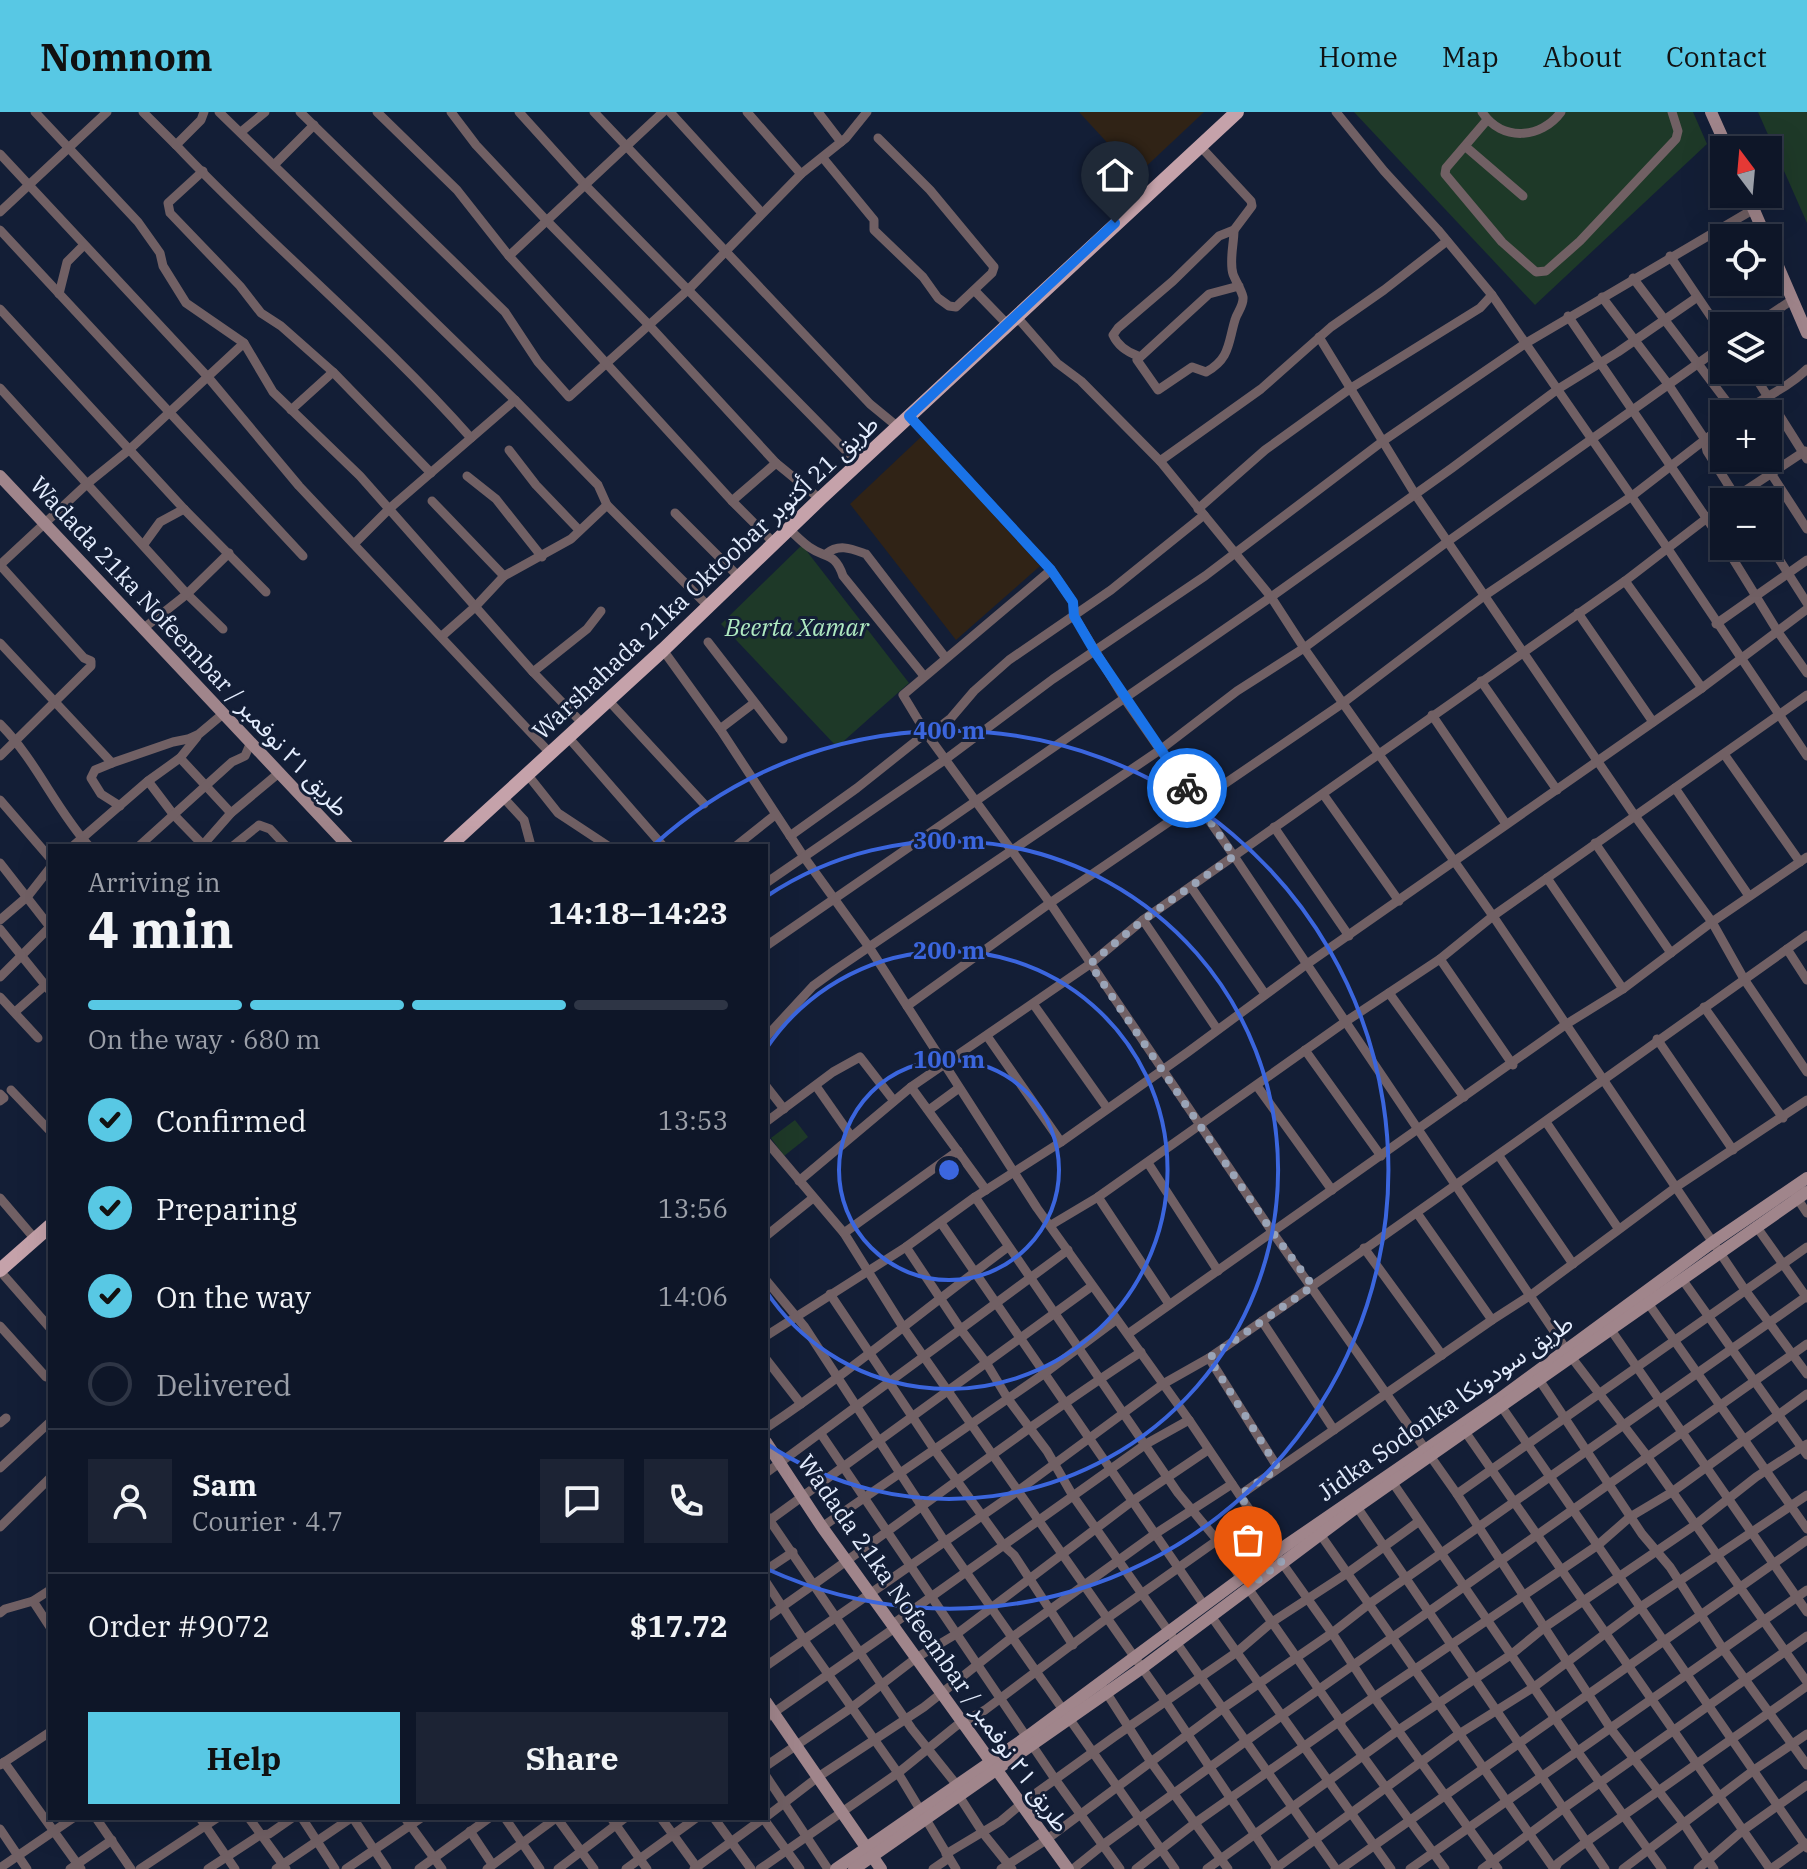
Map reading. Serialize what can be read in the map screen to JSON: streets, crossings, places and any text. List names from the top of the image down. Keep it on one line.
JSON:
{"streets":{"main road":["Warshahada 21ka Oktoobar طريق 21 أكتوبر","Wadada 21ka Nofeembar / طريق ٢١ نوفمبر","Jidka Sodonka طريق سودونكا"]},"crossings":[["Wadada 21ka Nofeembar / طريق ٢١ نوفمبر","Jidka Sodonka طريق سودونكا"]],"parks":["Beerta Xamar"],"north":"top","page":{"header":"Nomnom","nav":["Home","Map","About","Contact"],"map_buttons":["+","−"],"heading":["4 min","Arriving in","14:18–14:23"],"panel":["Sam","Courier · 4.7","Order #9072","$17.72"],"bar":"On the way · 680 m","list":[["Confirmed","13:53"],["Preparing","13:56"],["On the way","14:06"],"Delivered"],"buttons":["Help","Share"]},"rings":["400 m","300 m","200 m","100 m"]}
